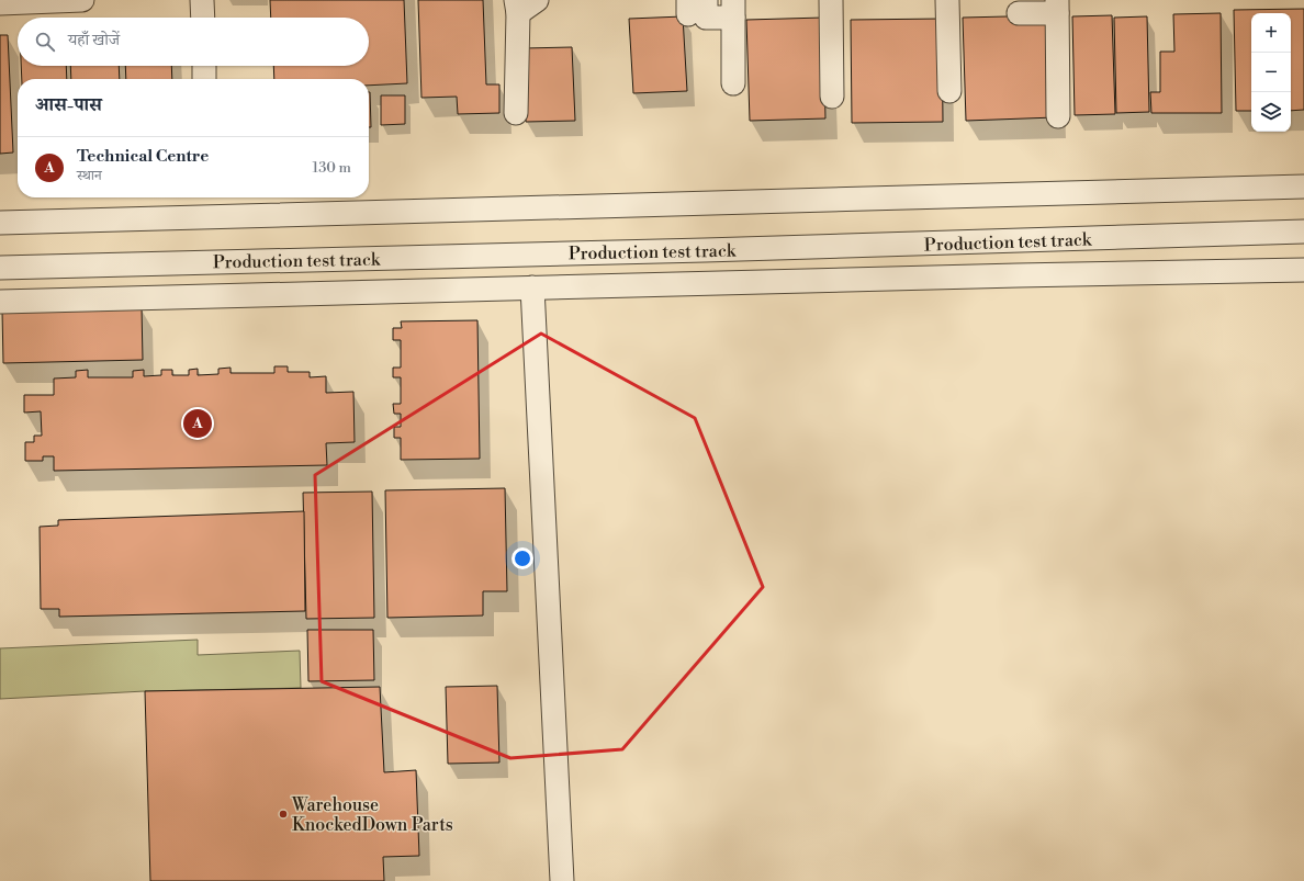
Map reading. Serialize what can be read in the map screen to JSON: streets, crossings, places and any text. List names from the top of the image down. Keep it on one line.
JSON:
{"streets":{"street":["Production test track"]},"places":["Warehouse KnockedDown Parts"],"page":{"map_buttons":["+","−"],"search":"यहाँ खोजें","heading":"आस-पास","list":[{"mark":"A","name":"Technical Centre","note":"स्थान","value":"130 m"}],"pins":"A"}}
